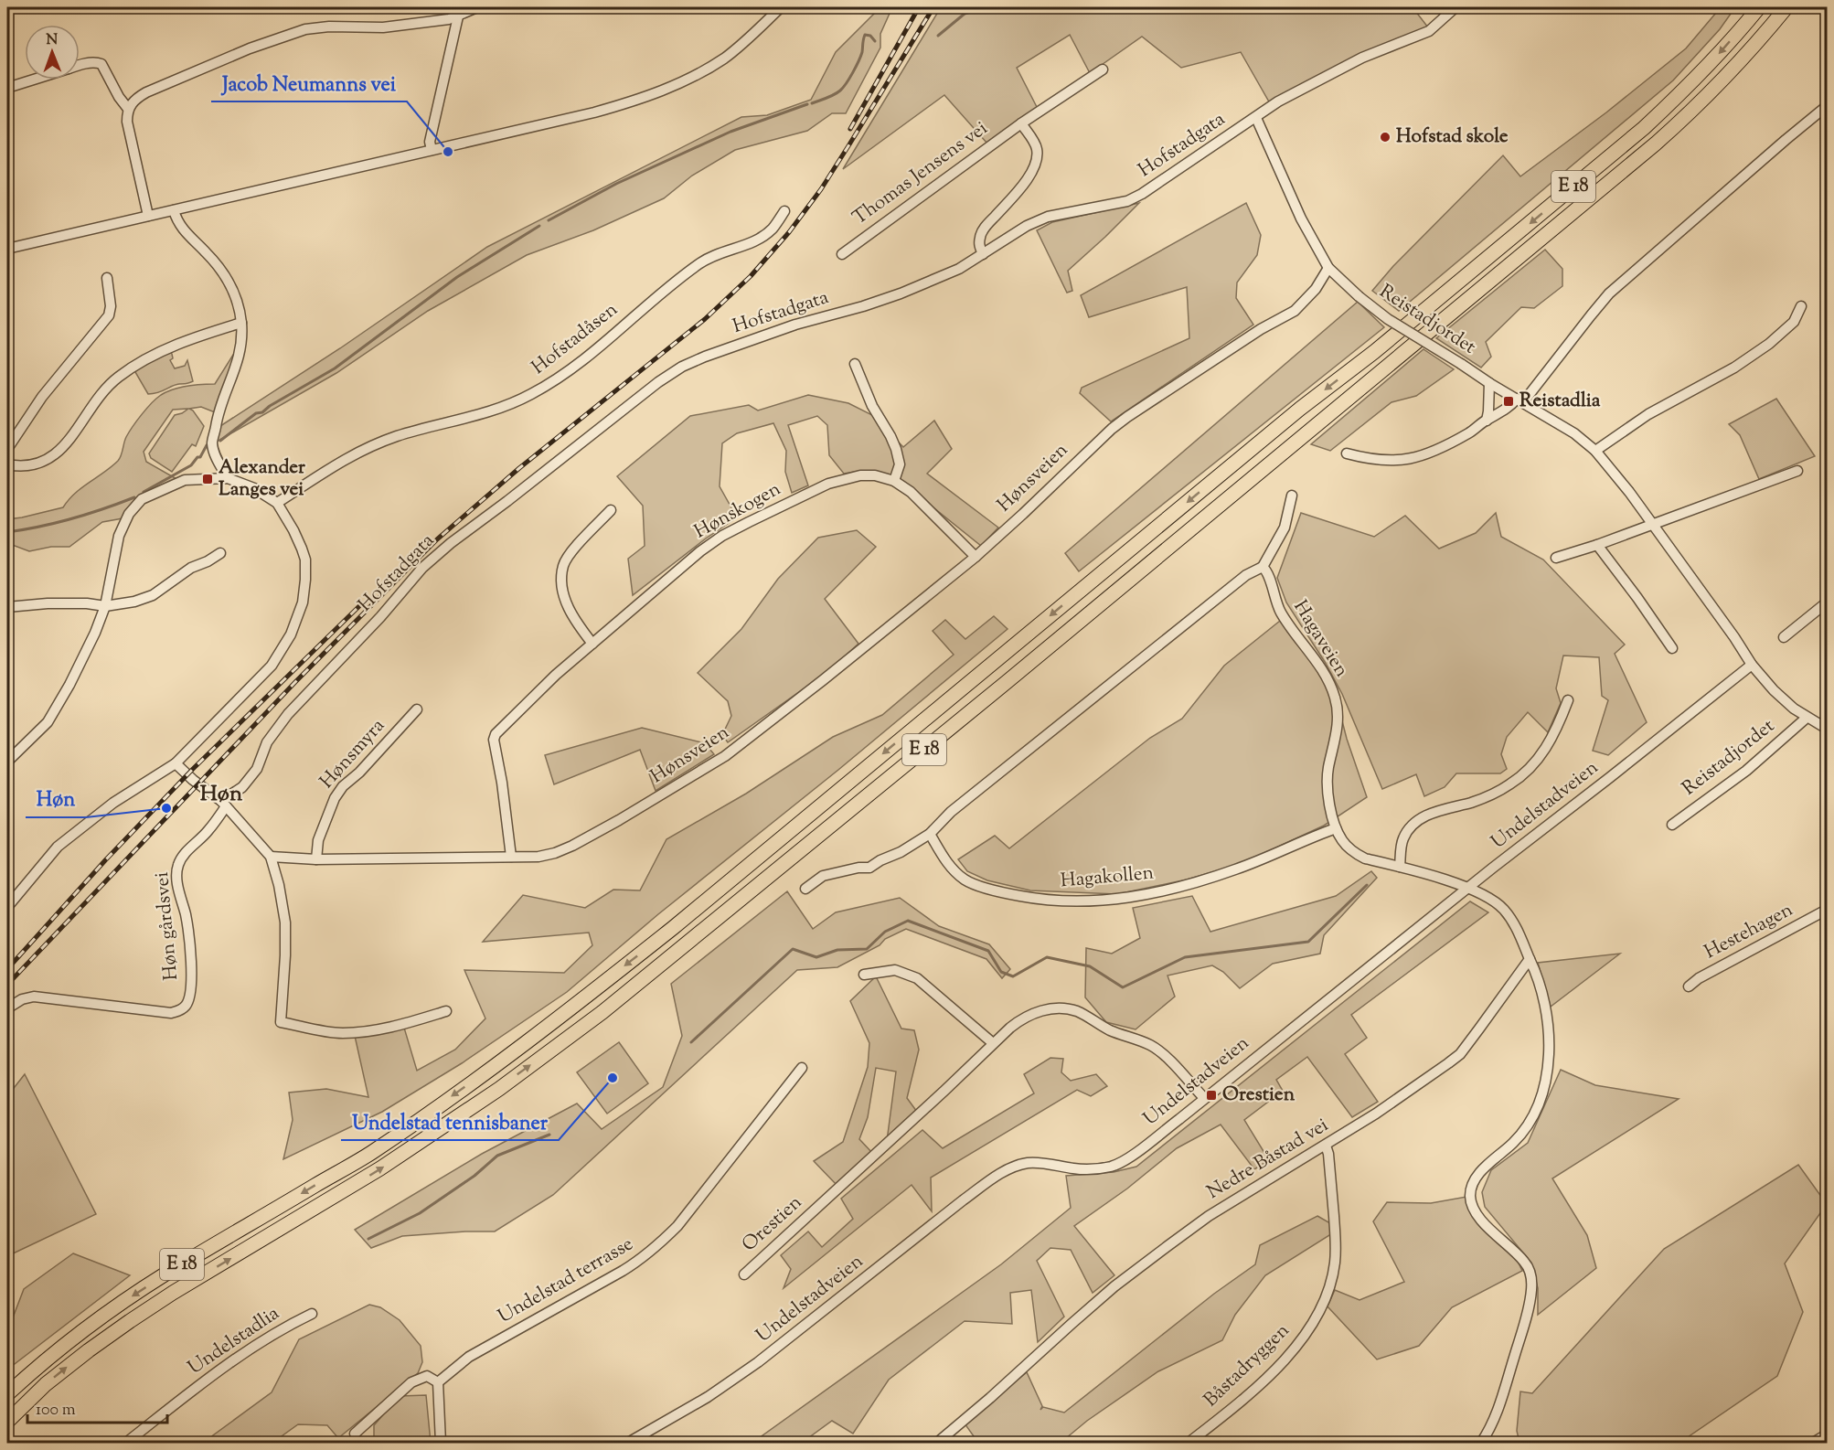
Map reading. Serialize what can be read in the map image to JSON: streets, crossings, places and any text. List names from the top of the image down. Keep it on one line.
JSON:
{"streets":{"highway":["E 18"],"street":["Hofstadgata","Thomas Jensens vei","Reistadjordet","Hofstadåsen","Hønsveien","Hønskogen","Hagaveien","Hønsmyra","Undelstadveien","Hagakollen","Høn gårdsvei","Hestehagen","Nedre Båstad vei","Orestien","Undelstad terrasse","Undelstadlia","Båstadryggen"]},"crossings":[["Hofstadgata","Reistadjordet"],["Hofstadgata","Høn gårdsvei"],["Reistadjordet","Hønsveien"],["Reistadjordet","Undelstadveien"],["Hønsveien","Hønskogen"],["Hønsveien","Hønsmyra"],["Hagaveien","Undelstadveien"],["Hagaveien","Hagakollen"],["Undelstadveien","Orestien"],["Nedre Båstad vei","Båstadryggen"]],"districts":["Høn"],"places":{"other":["Hofstad skole","Jacob Neumanns vei","Høn","Undelstad tennisbaner"],"transit":["Reistadlia","Alexander Langes vei","Orestien"]},"scale_bar":"100 m","north":"top"}
